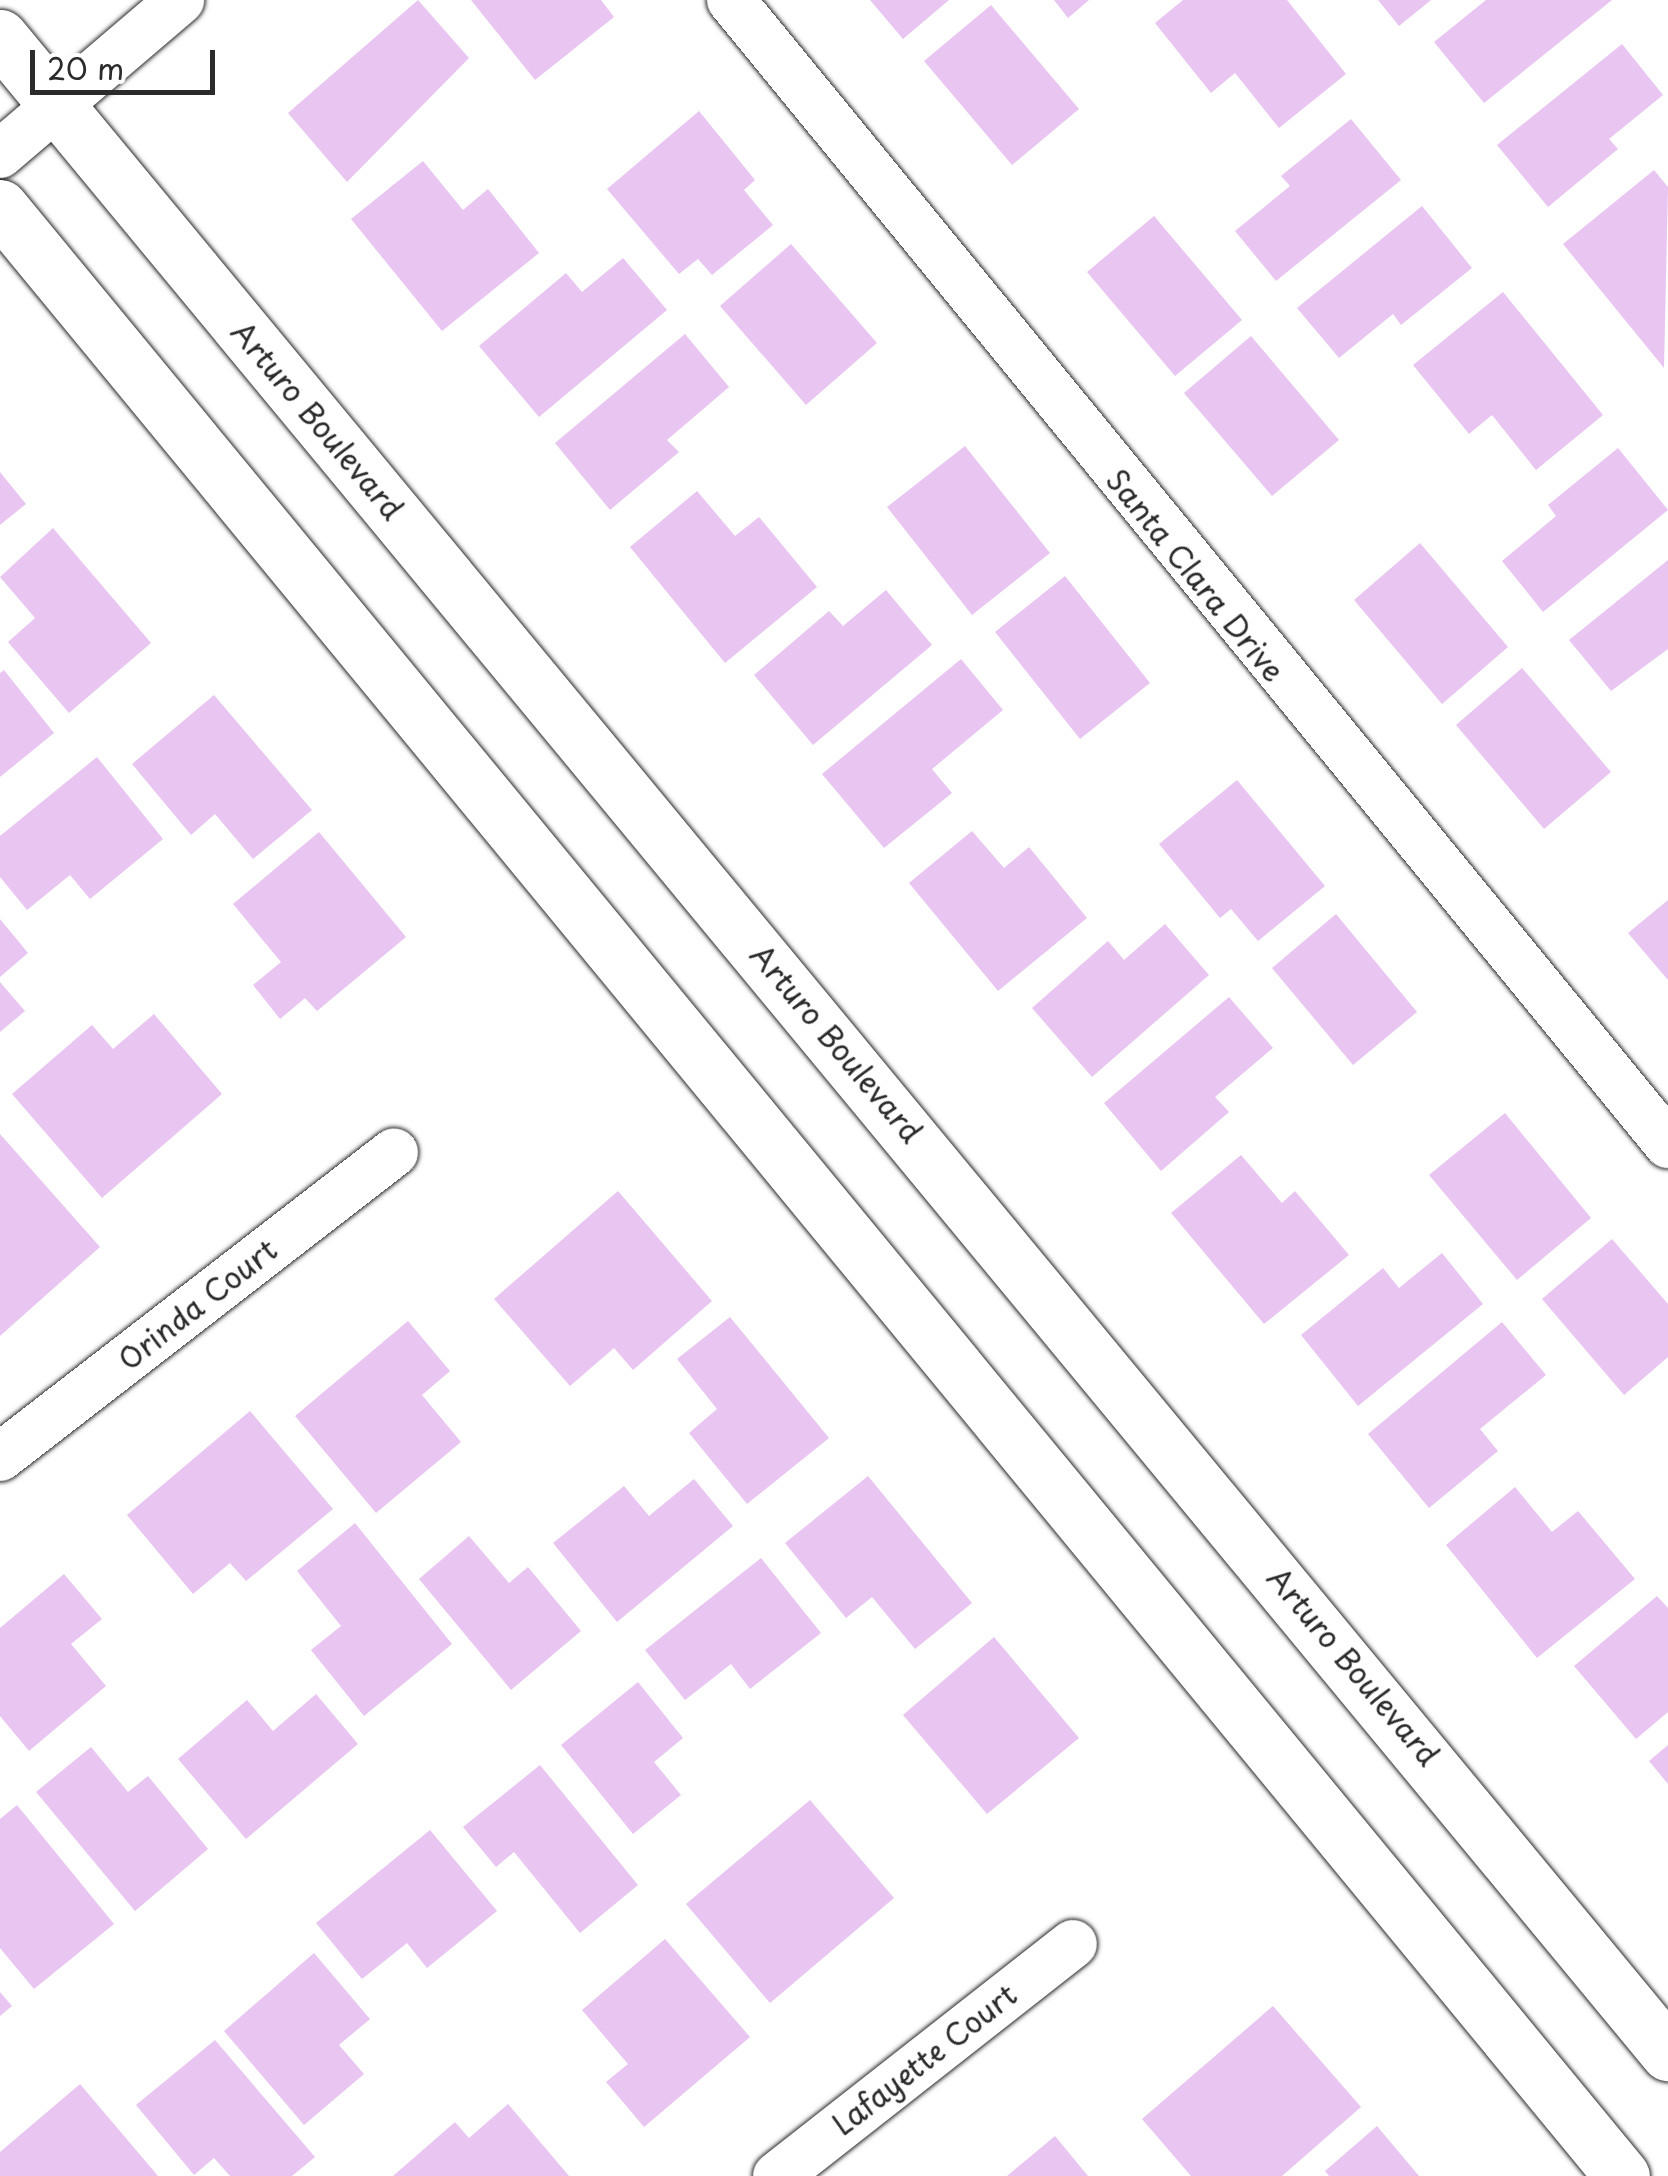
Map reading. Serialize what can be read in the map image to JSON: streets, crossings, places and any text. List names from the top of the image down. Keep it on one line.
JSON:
{"streets":{"street":["Arturo Boulevard","Santa Clara Drive","Orinda Court","Lafayette Court"]},"scale_bar":"20 m"}
